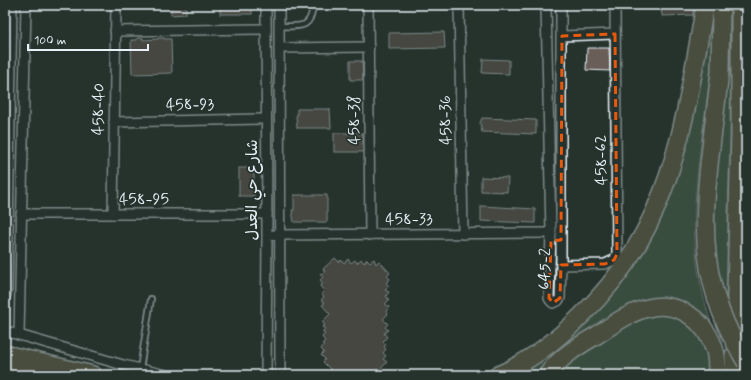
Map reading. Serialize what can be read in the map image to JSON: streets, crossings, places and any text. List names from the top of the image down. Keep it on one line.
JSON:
{"streets":{"street":["458-93","458-40","458-38","458-36","458-62","شارع حي العدل","458-95","458-33","645-2"]},"crossings":[["458-93","458-40"],["458-93","شارع حي العدل"],["458-40","458-95"],["458-38","458-33"],["458-36","458-33"],["458-62","645-2"],["شارع حي العدل","458-95"],["شارع حي العدل","458-33"],["458-33","645-2"]],"scale_bar":"100 m"}
